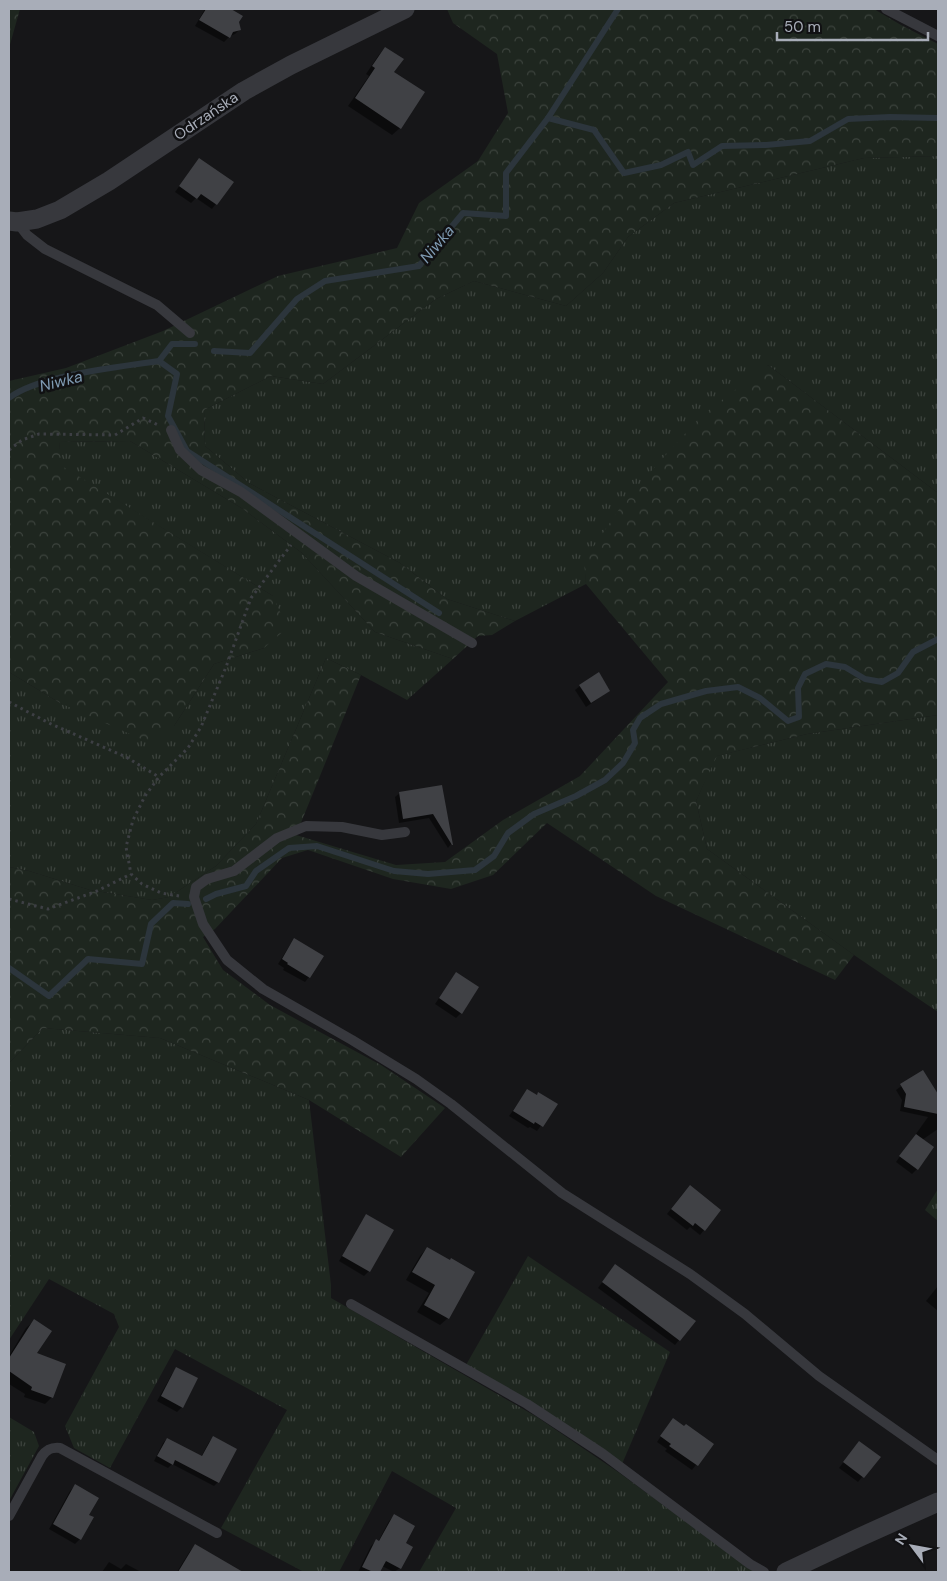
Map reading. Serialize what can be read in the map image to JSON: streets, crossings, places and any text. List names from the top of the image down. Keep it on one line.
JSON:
{"streets":{"street":["Odrzańska"]},"water":["Niwka"],"scale_bar":"50 m","north":"top left"}
